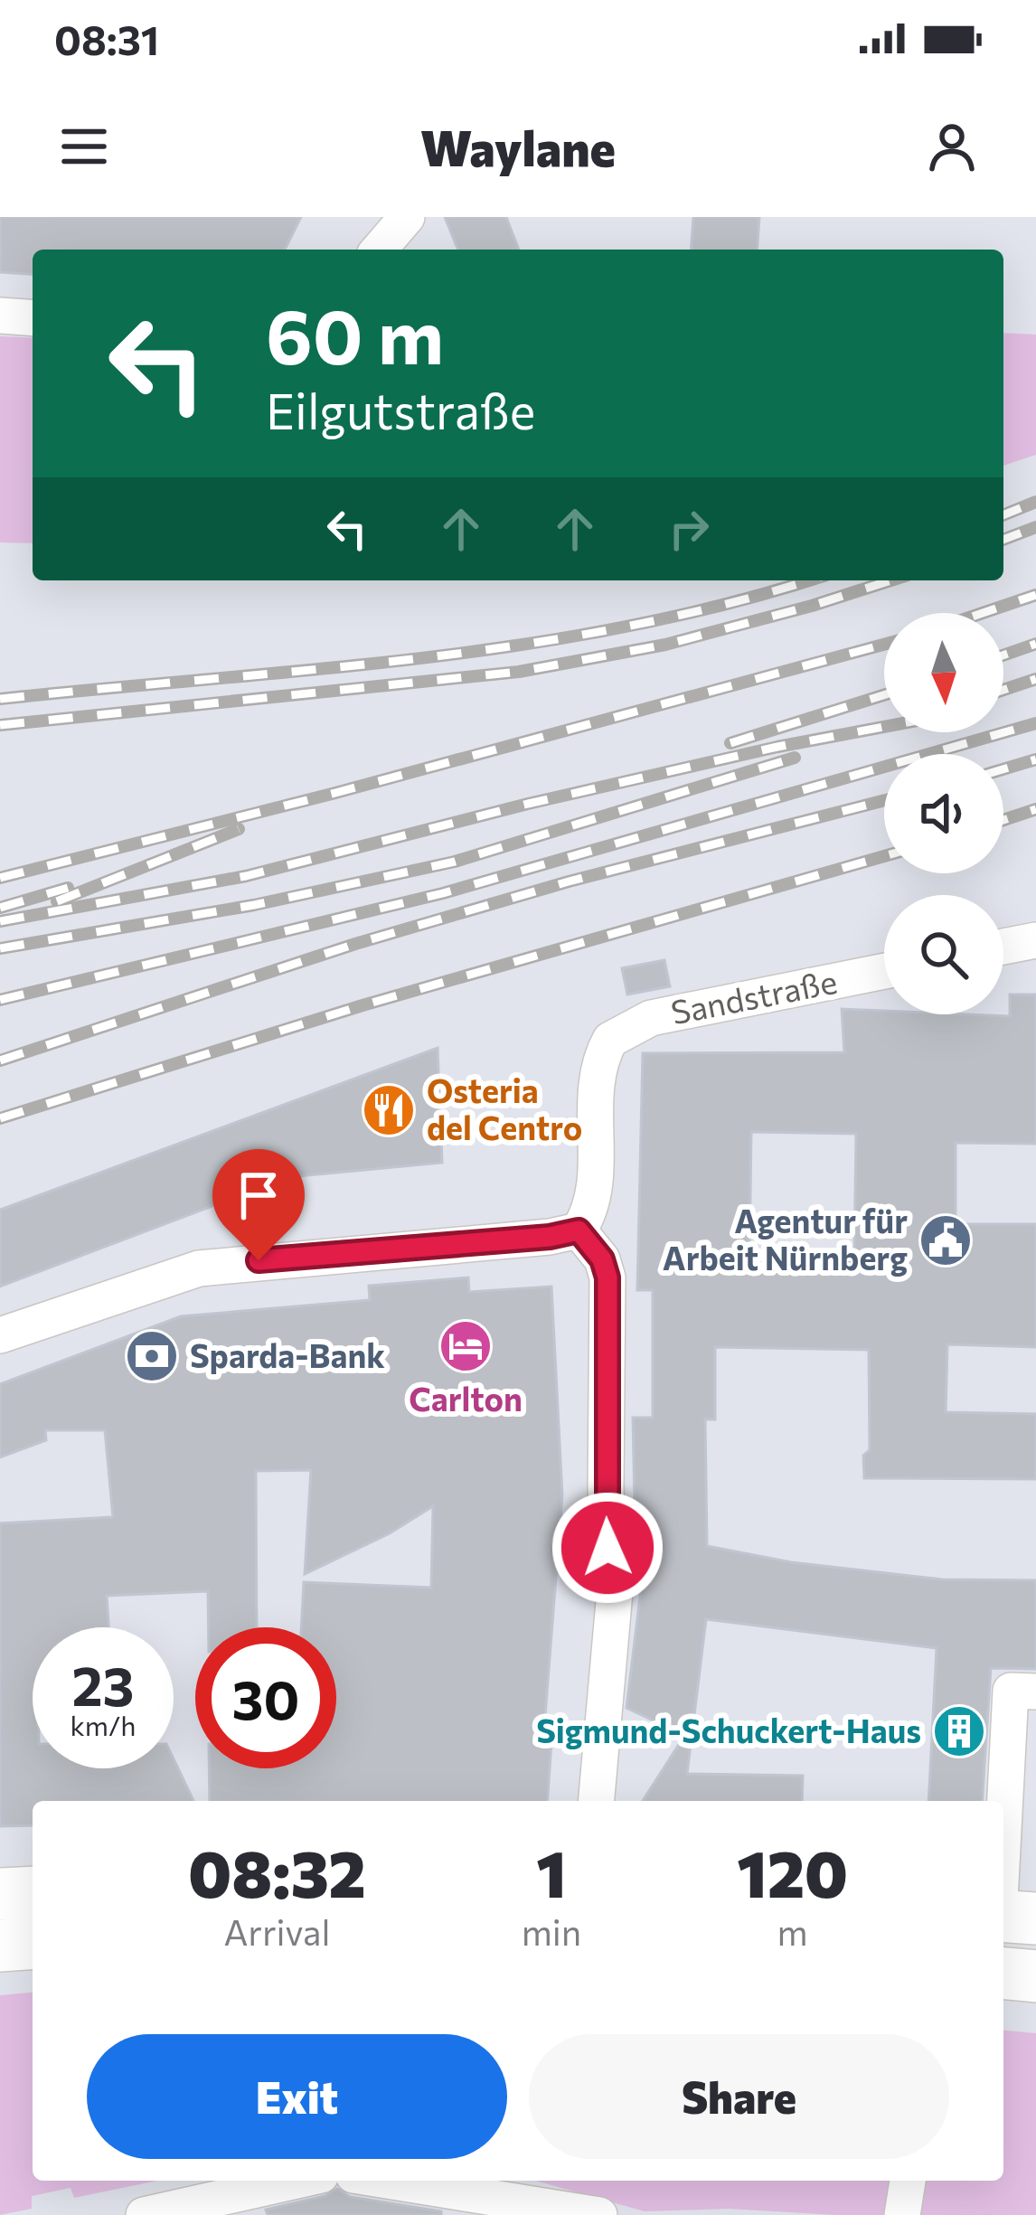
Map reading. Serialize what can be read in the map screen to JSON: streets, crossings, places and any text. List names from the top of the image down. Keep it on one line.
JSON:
{"streets":{"street":["Sandstraße"]},"places":{"restaurant":["Osteria del Centro"],"public building":["Agentur für Arbeit Nürnberg"],"hotel":["Carlton"],"bank":["Sparda-Bank"],"building":["Sigmund-Schuckert-Haus"]},"north":"bottom","page":{"status":"08:31","header":"Waylane","turn":["60 m","Eilgutstraße"],"speed":"23 km/h","limit":"30","eta":["08:32","Arrival","1","min","120","m"],"buttons":["Exit","Share"]}}
